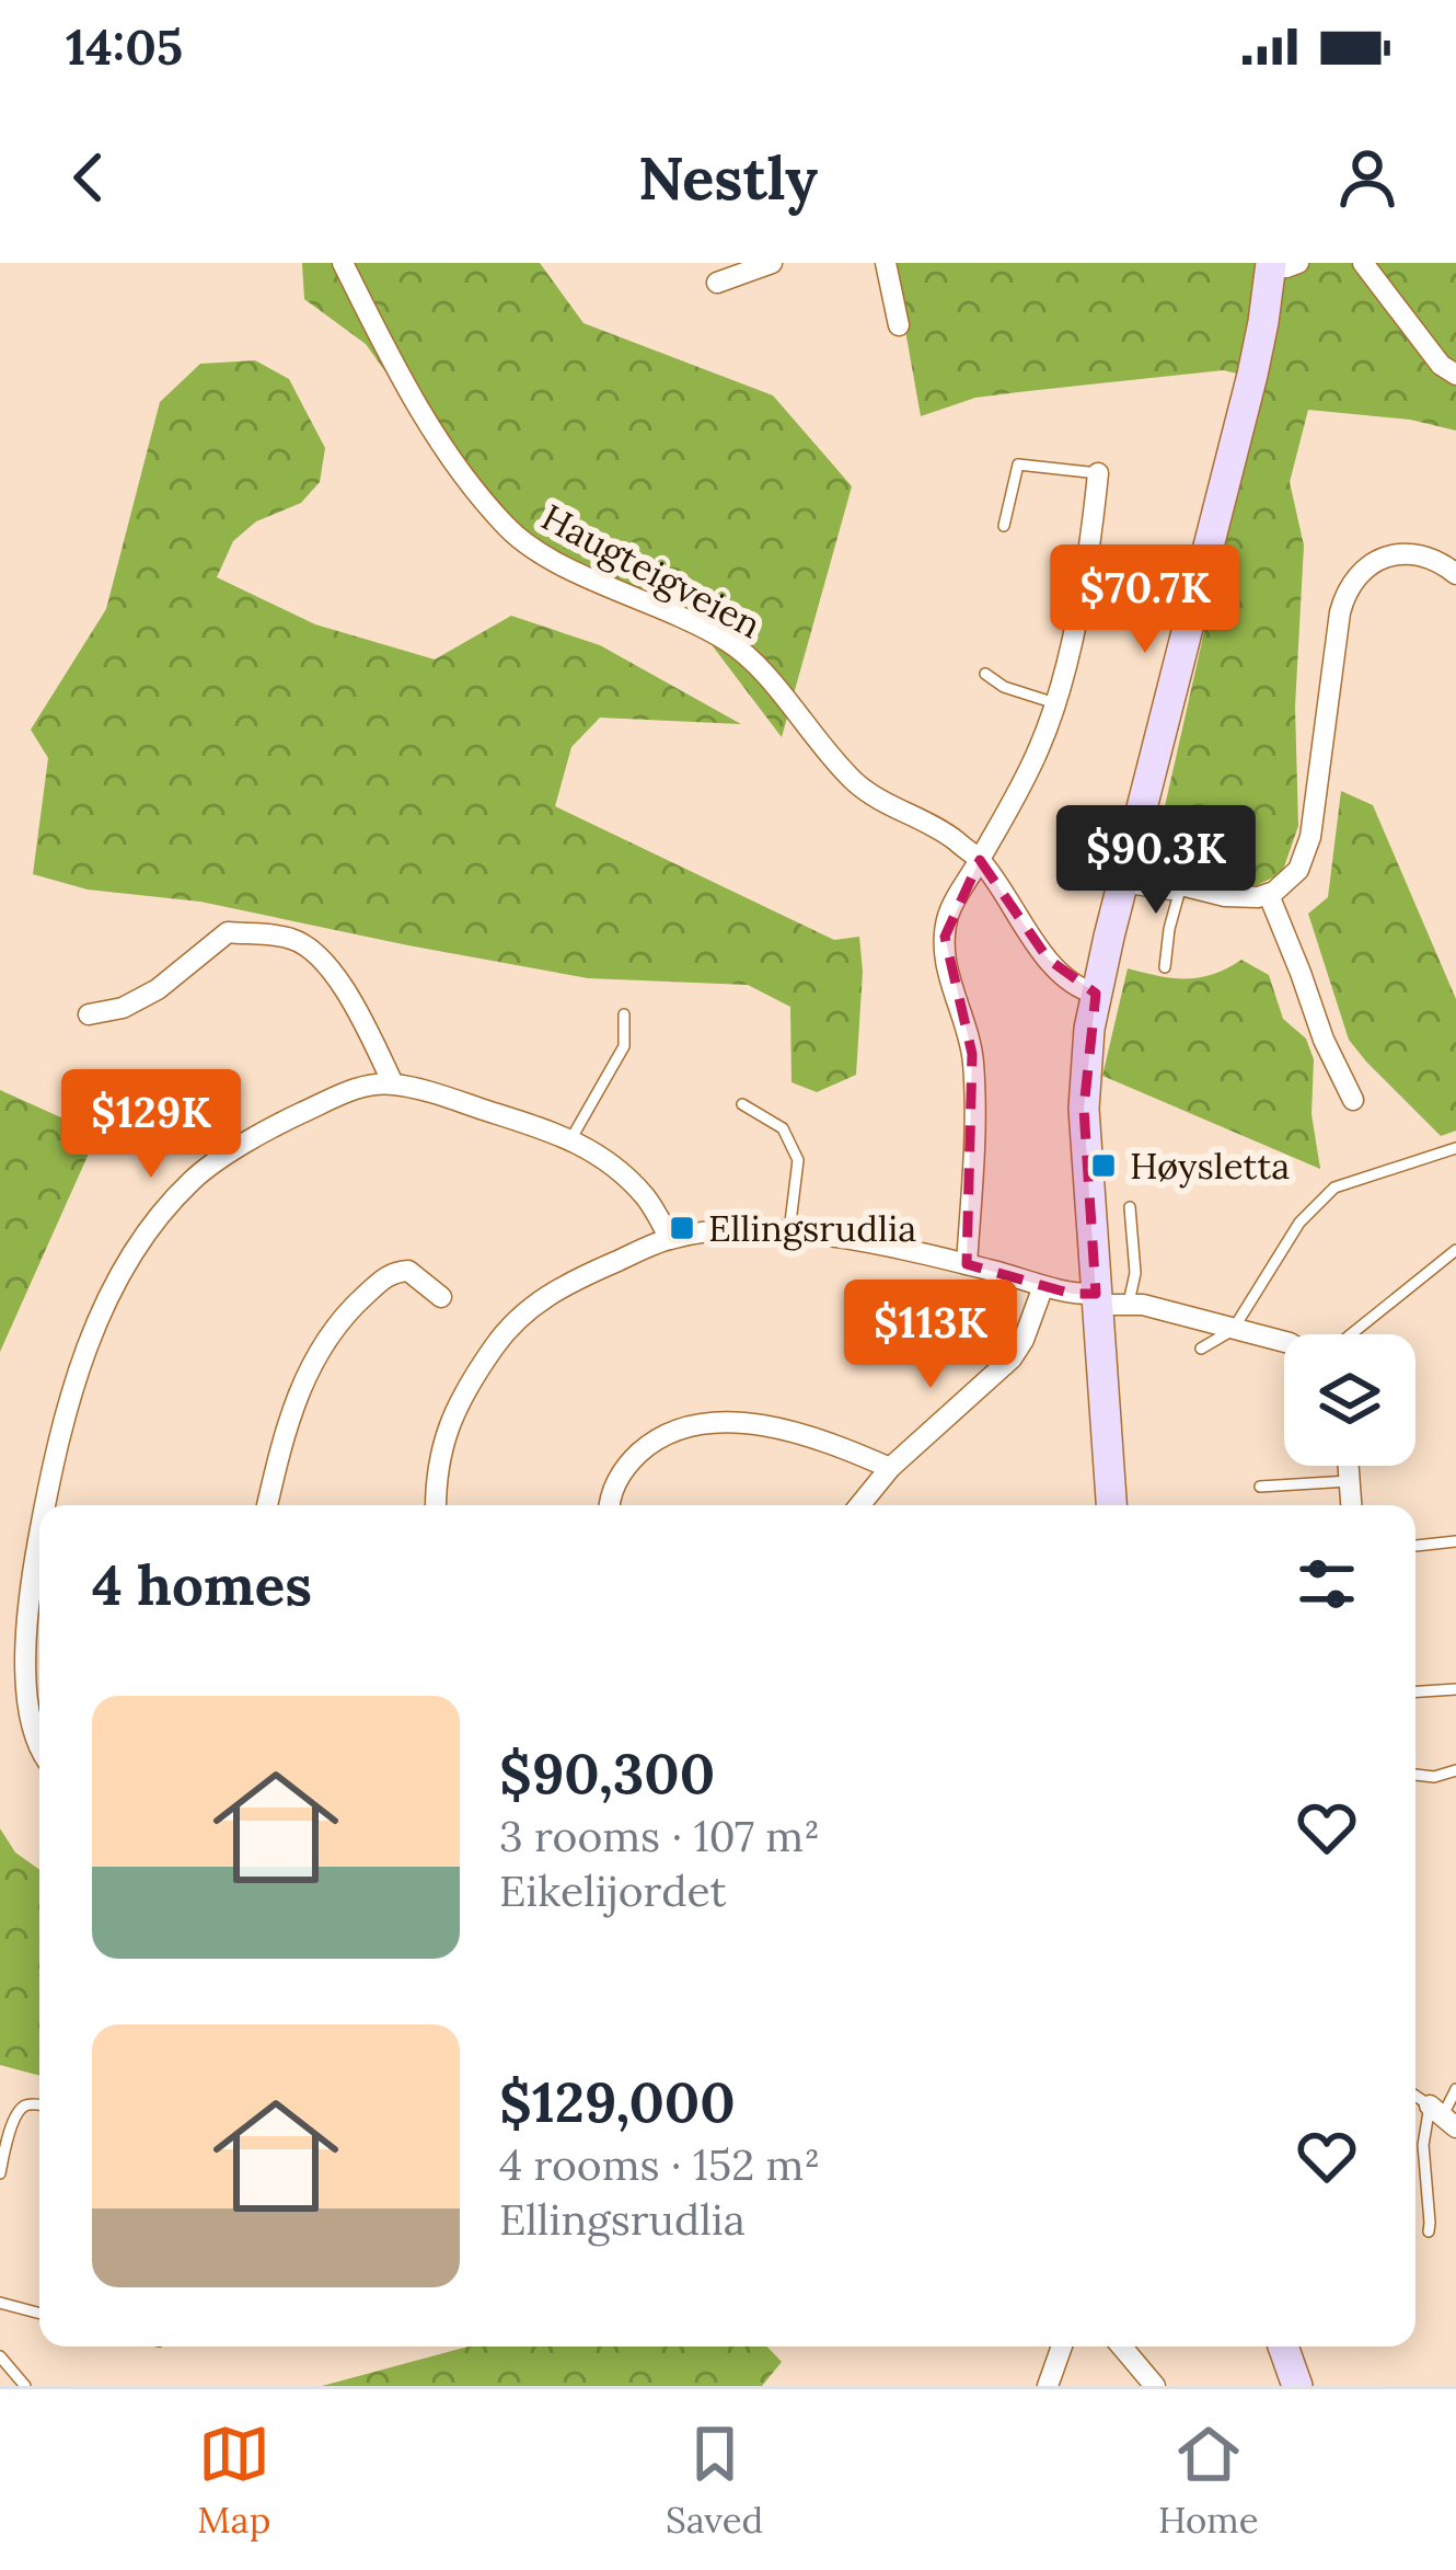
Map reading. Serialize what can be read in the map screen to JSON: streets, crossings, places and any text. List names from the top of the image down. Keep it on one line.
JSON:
{"streets":{"street":["Haugteigveien"]},"places":{"transit":["Høysletta","Ellingsrudlia"]},"page":{"status":"14:05","header":"Nestly","price":["$70.7K","$90.3K","$129K","$113K"],"heading":"4 homes","list":[{"name":"$90,300","note":"3 rooms · 107 m² · Eikelijordet"},{"name":"$129,000","note":"4 rooms · 152 m² · Ellingsrudlia"}],"tabs":["Map","Saved","Home"]}}
